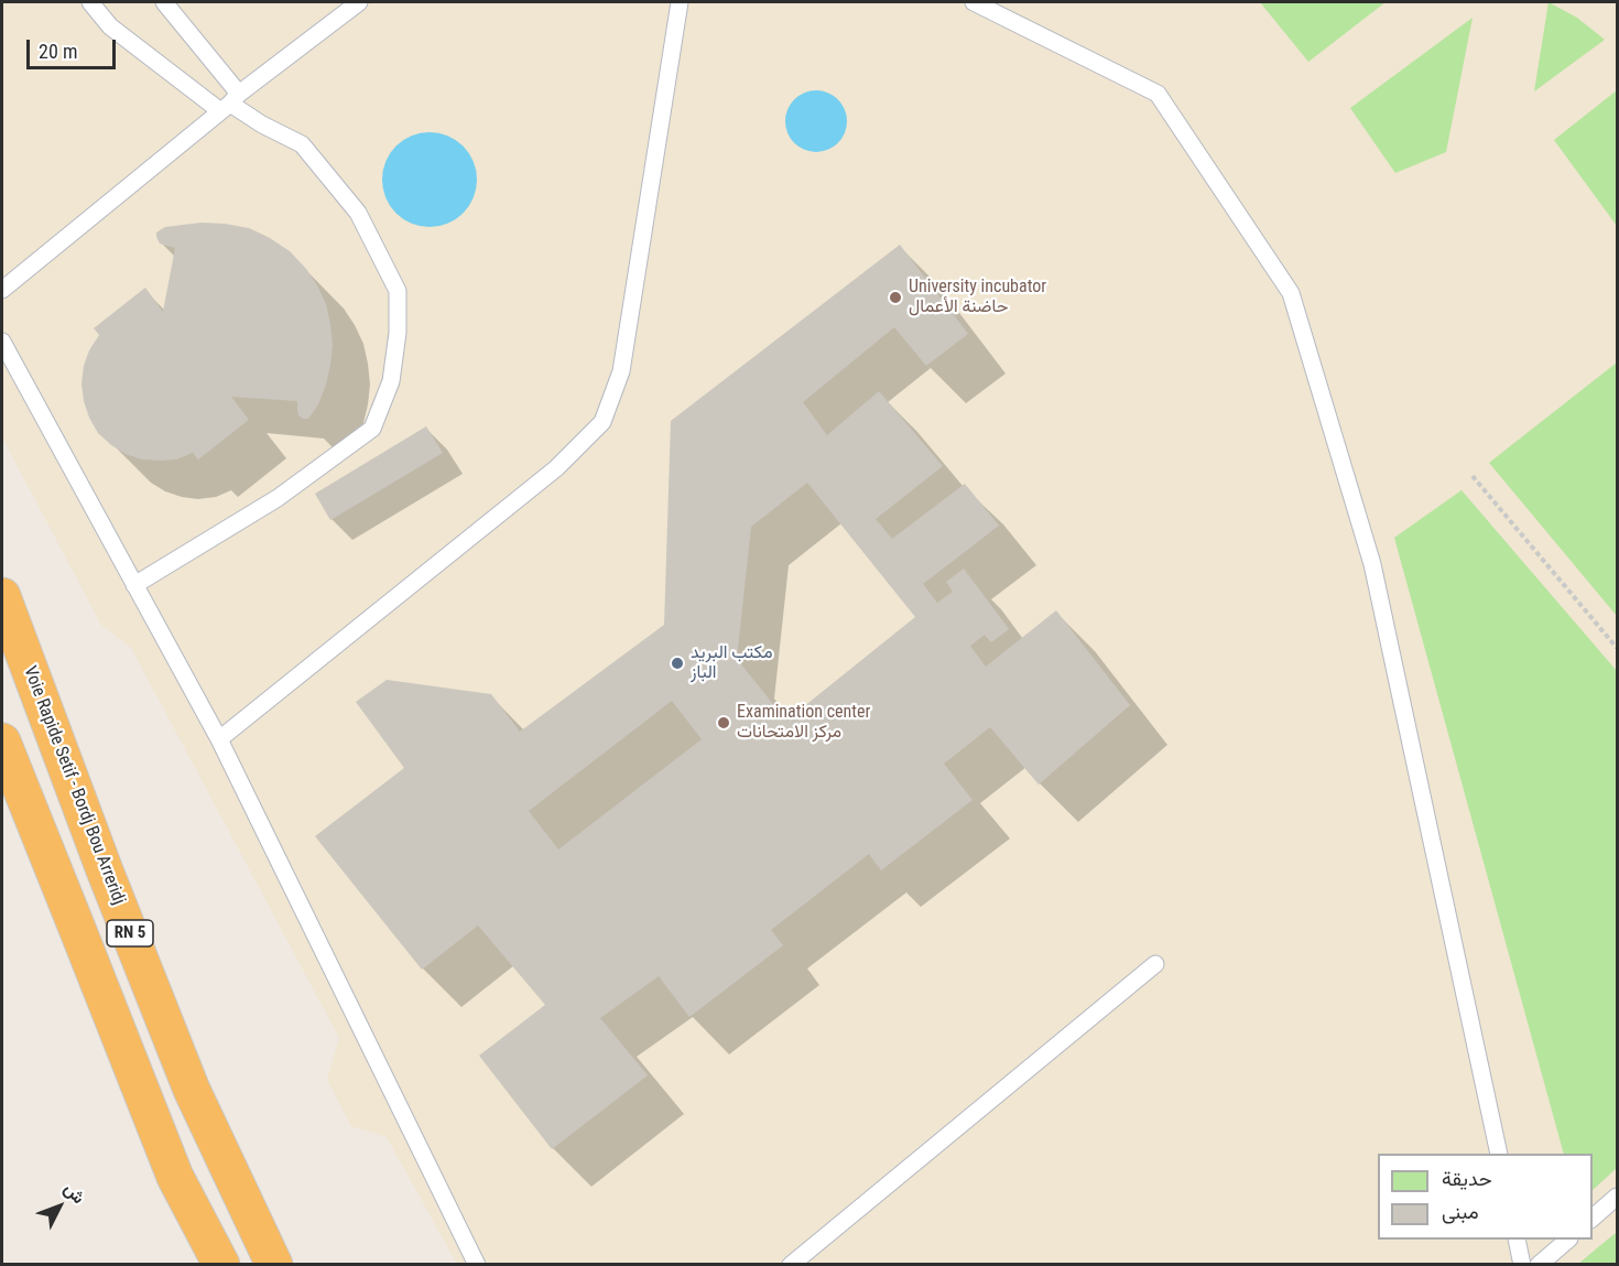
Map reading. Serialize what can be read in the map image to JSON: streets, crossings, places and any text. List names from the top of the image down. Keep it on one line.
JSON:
{"streets":{"highway":["Voie Rapide Setif - Bordj Bou Arreridj","RN 5"]},"places":["University incubator حاضنة الأعمال","مكتب البريد الباز","Examination center مركز الامتحانات"],"legend":["حديقة","مبنى"],"scale_bar":"20 m","north":"top right"}
